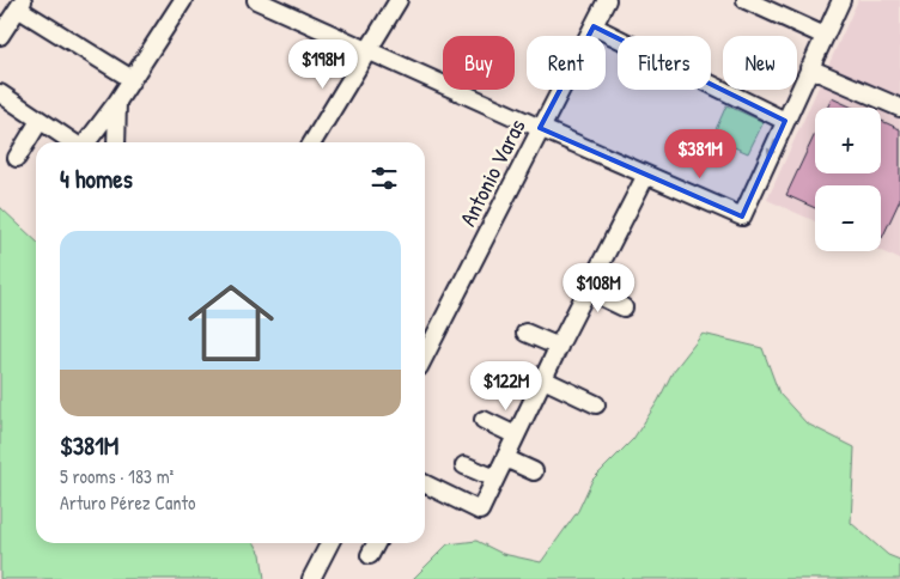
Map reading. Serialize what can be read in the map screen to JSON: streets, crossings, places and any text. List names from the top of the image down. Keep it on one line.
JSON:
{"streets":{"street":["Antonio Varas"]},"page":{"chip":["Buy","Rent","Filters","New"],"price":["$198M","$381M","$108M","$122M"],"map_buttons":["+","−"],"heading":"4 homes","list":[{"name":"$381M","note":"5 rooms · 183 m² · Arturo Pérez Canto"}]}}
